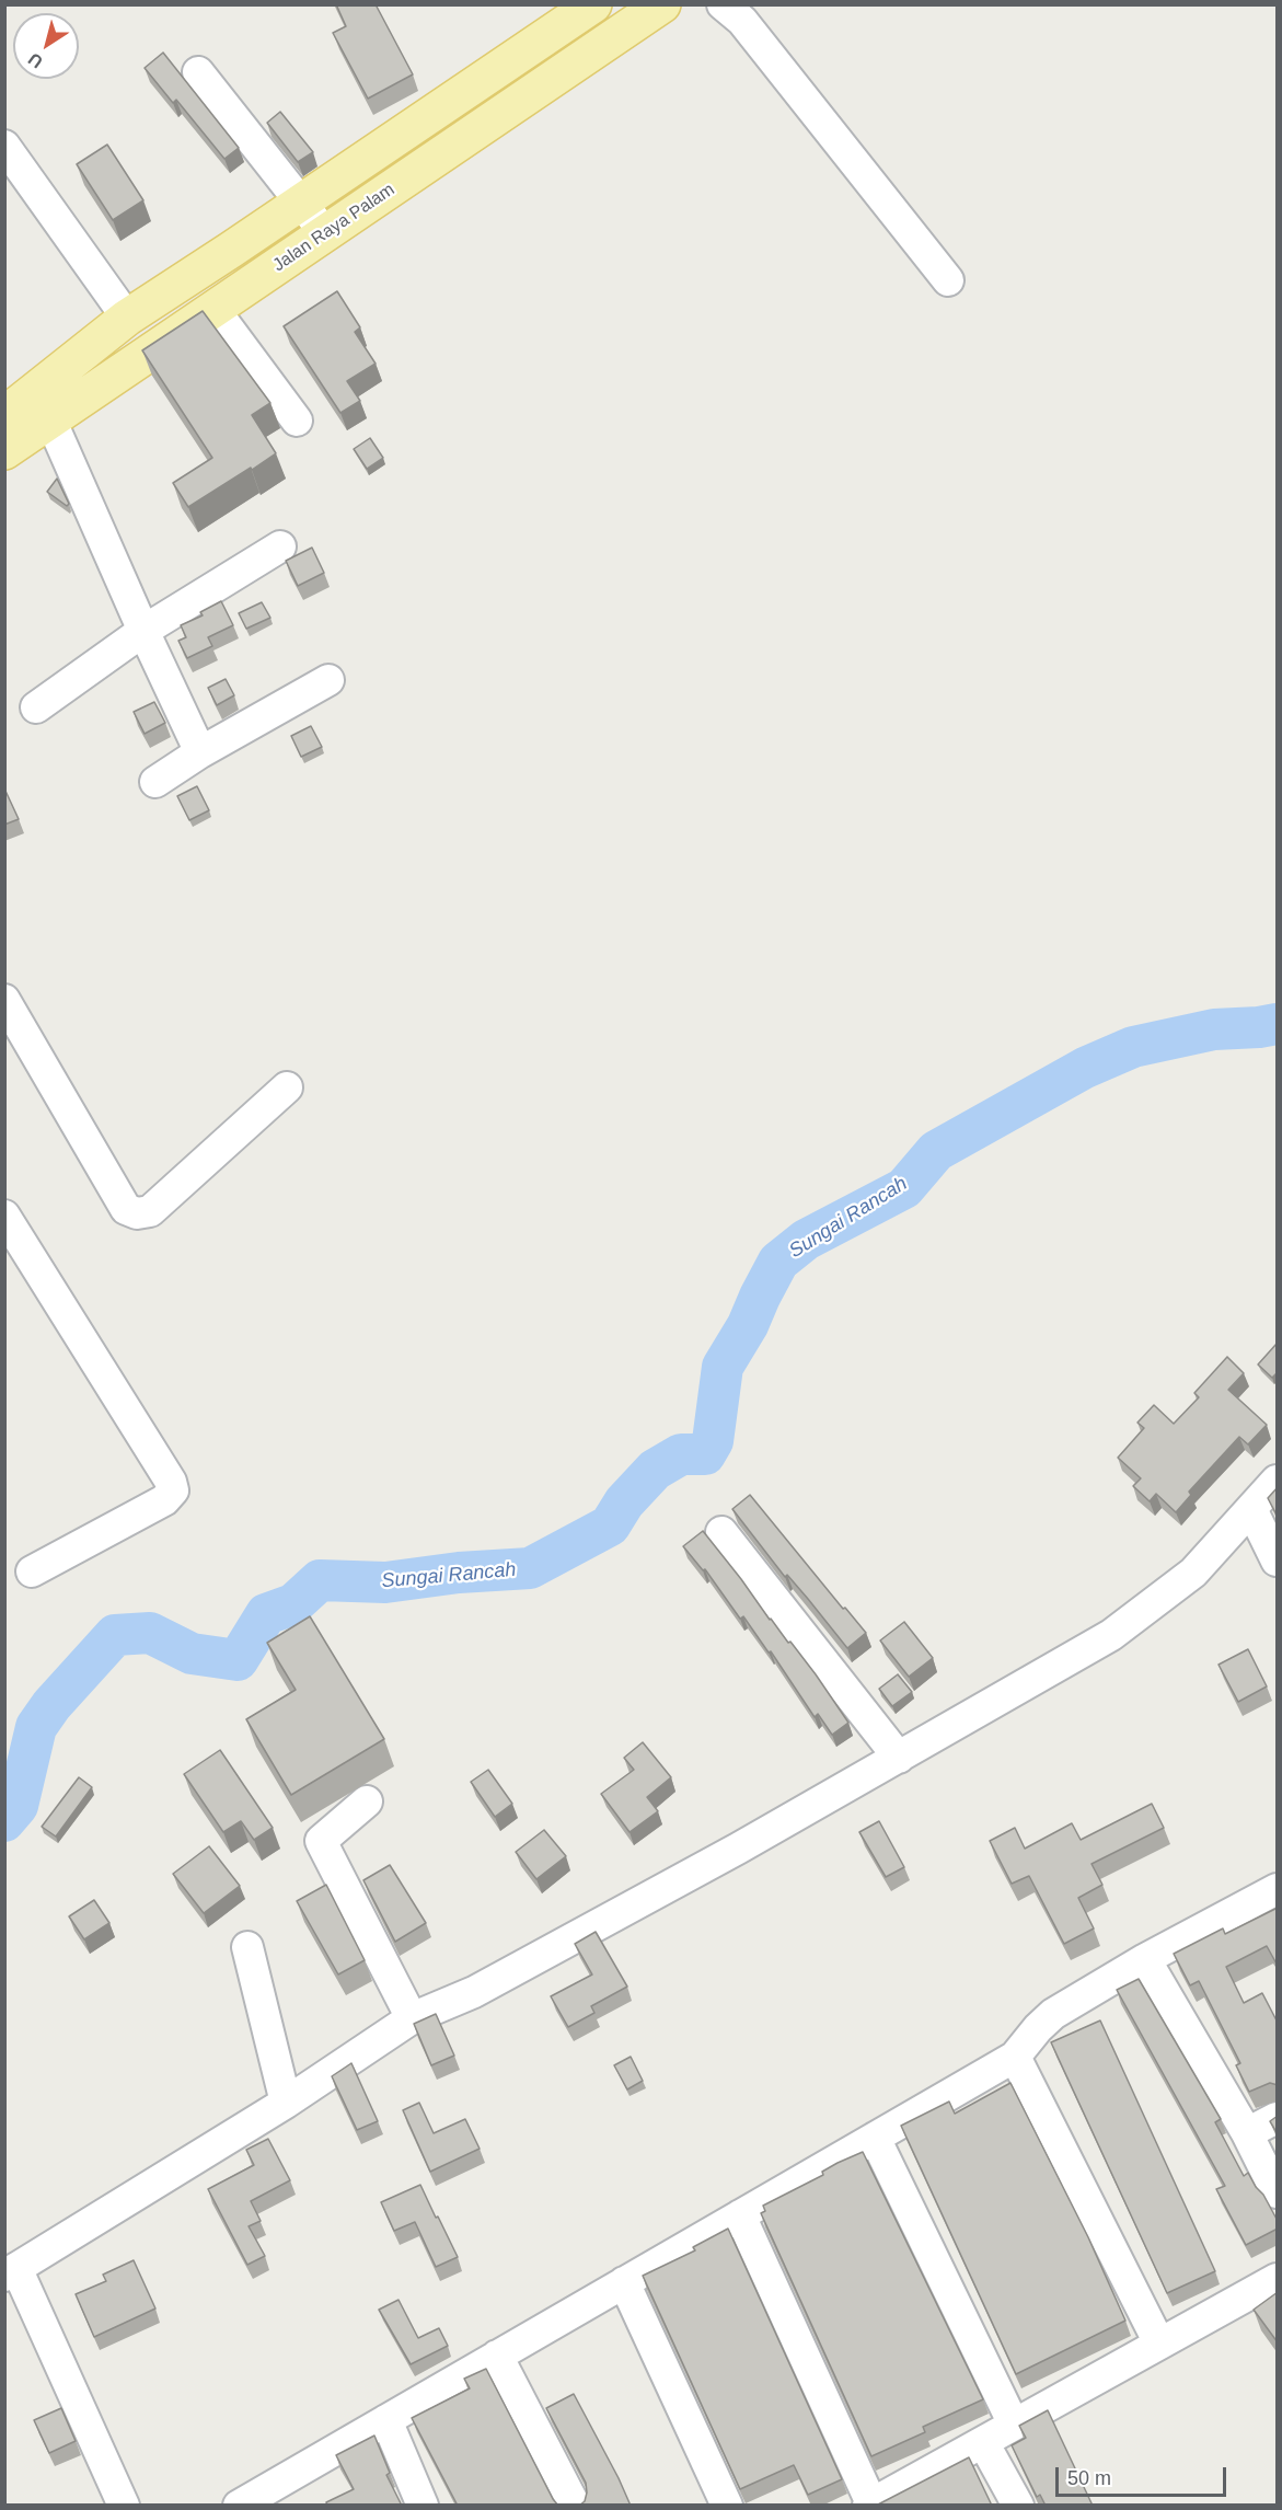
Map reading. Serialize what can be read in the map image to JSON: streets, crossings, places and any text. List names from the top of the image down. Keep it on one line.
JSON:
{"streets":{"main road":["Jalan Raya Palam"]},"water":["Sungai Rancah"],"scale_bar":"50 m","north":"bottom left"}
